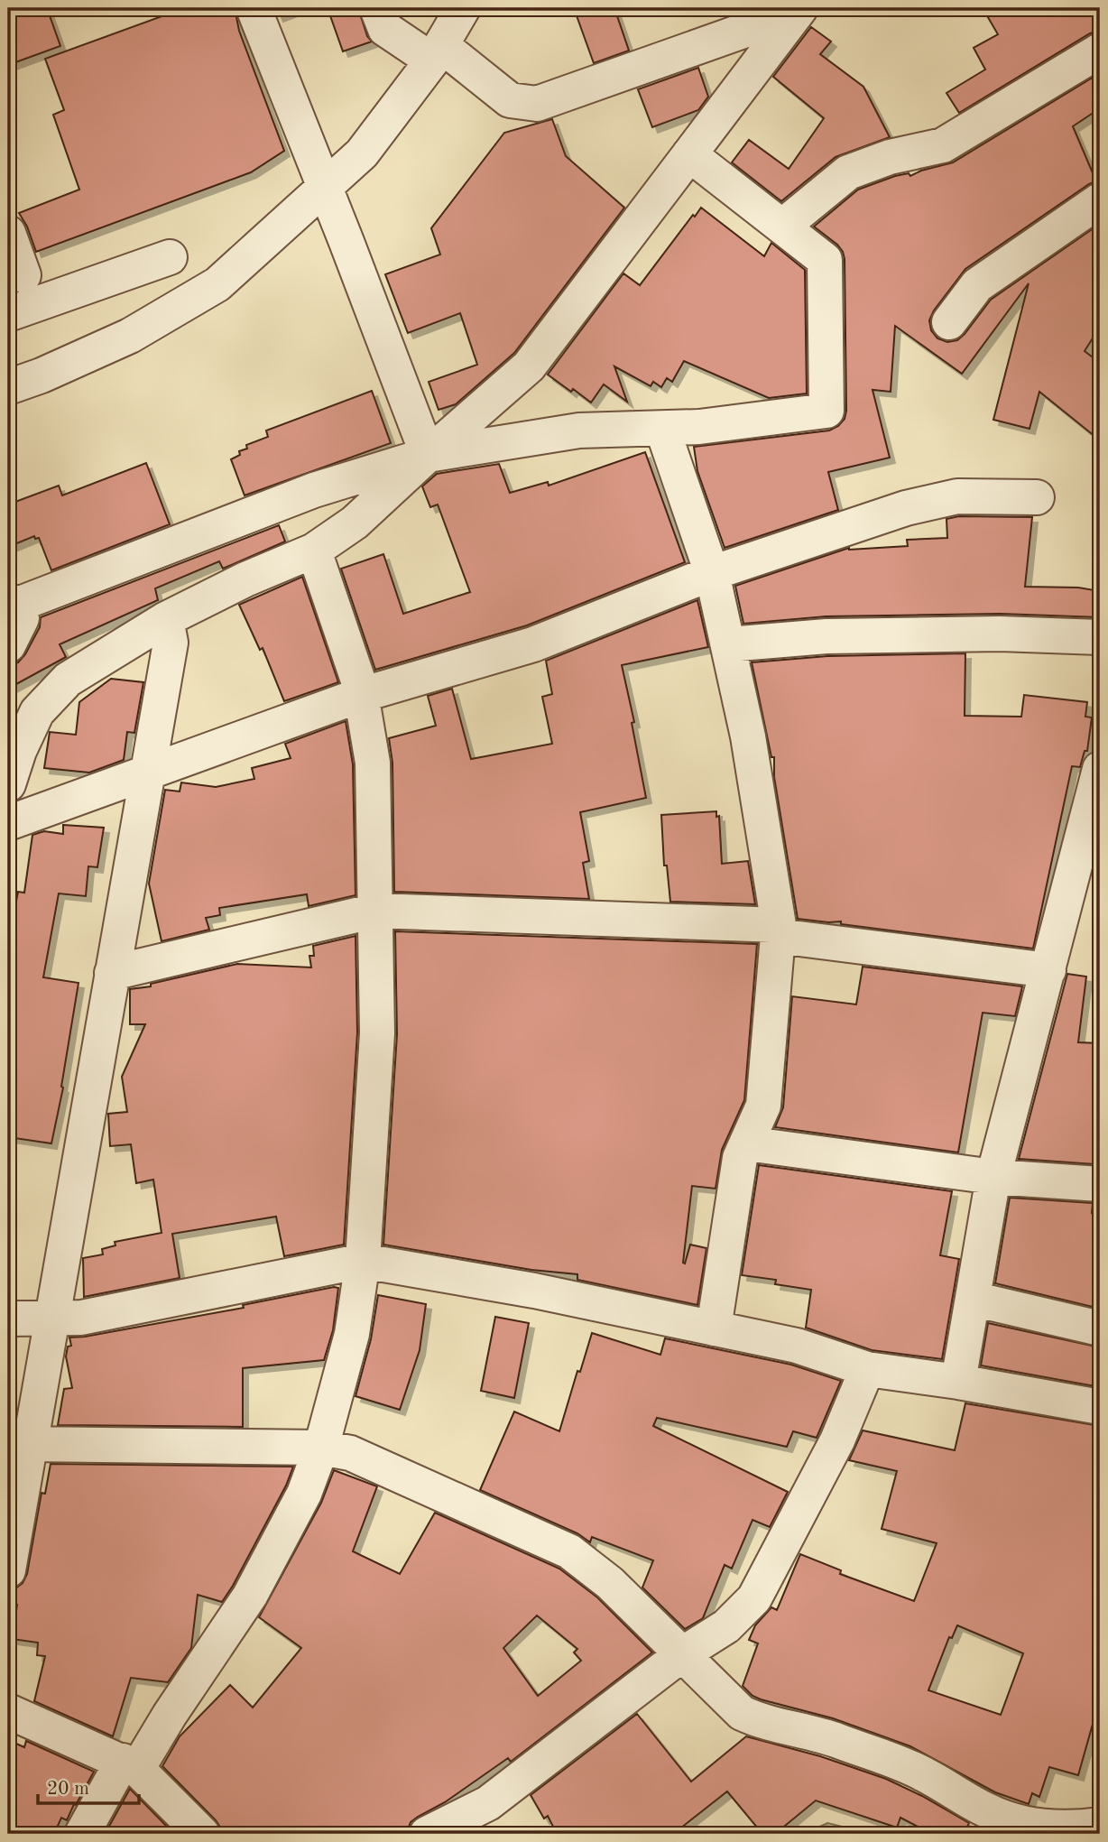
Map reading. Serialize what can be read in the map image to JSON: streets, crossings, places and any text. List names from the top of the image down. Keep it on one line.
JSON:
{"scale_bar":"20 m"}
